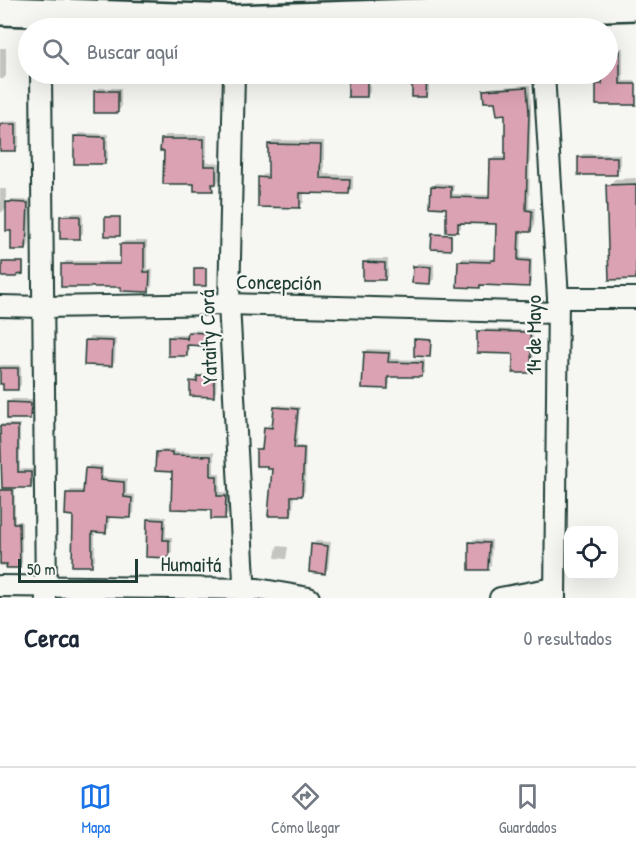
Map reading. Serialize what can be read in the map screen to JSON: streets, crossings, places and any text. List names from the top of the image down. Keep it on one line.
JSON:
{"streets":{"street":["Concepción","14 de Mayo","Yataity Corá","Humaitá"]},"crossings":[["Concepción","14 de Mayo"],["Concepción","Yataity Corá"],["Yataity Corá","Humaitá"]],"scale_bar":"50 m","page":{"search":"Buscar aquí","scale":"50 m","heading":["Cerca","0 resultados"],"nav":["Mapa","Cómo llegar","Guardados"]}}
